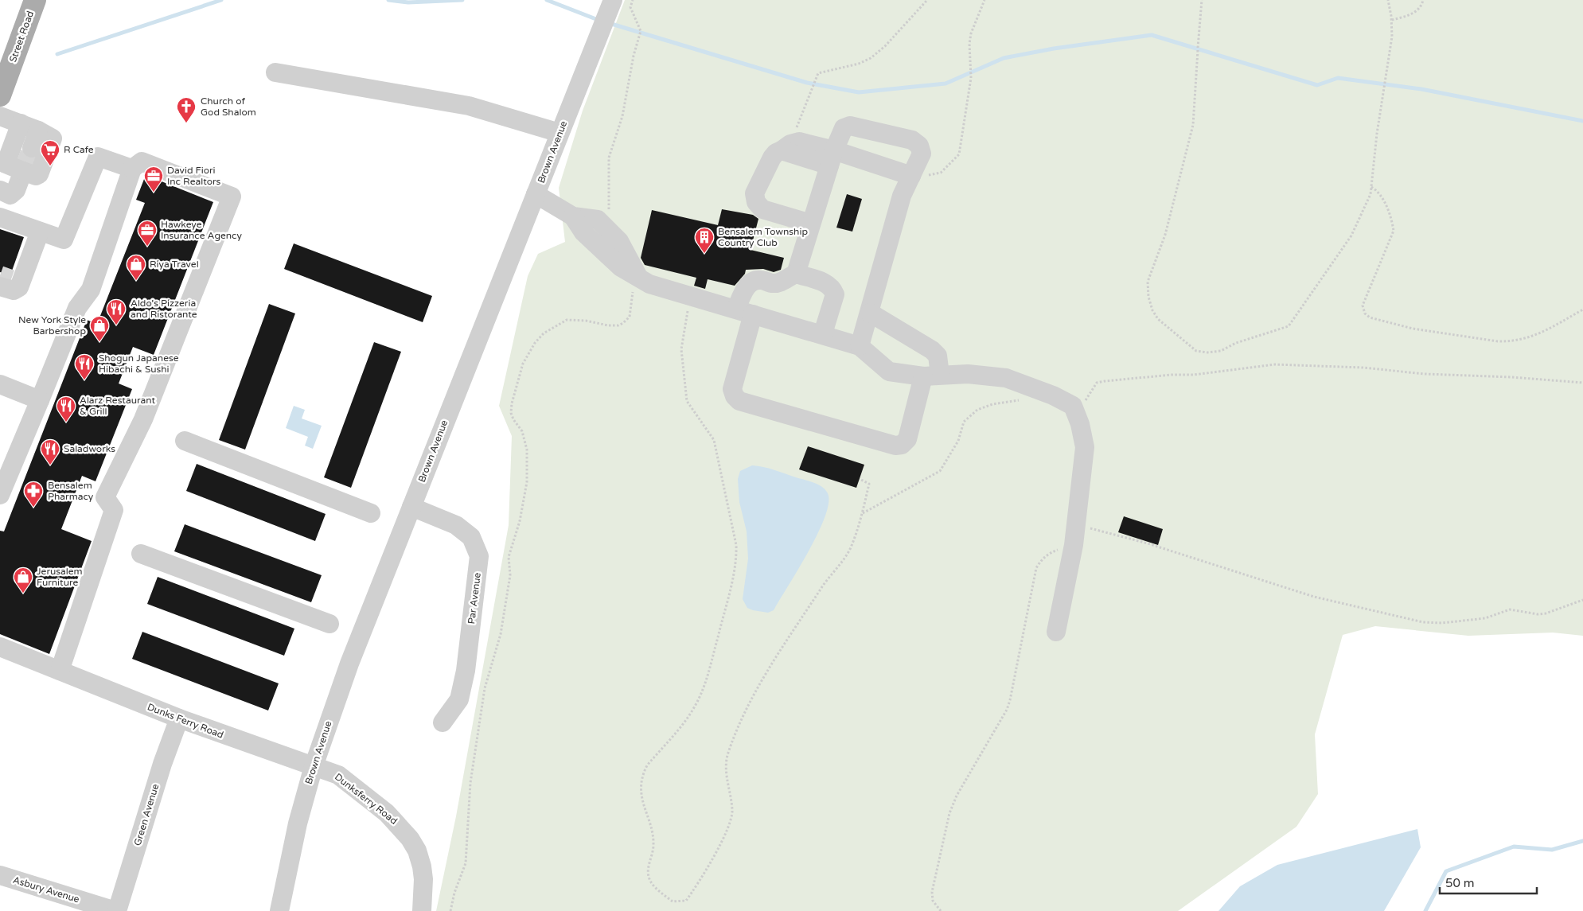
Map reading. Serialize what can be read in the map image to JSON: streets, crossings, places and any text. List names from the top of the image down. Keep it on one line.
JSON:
{"streets":{"main road":["Street Road"],"street":["Brown Avenue","Par Avenue","Dunks Ferry Road","Dunksferry Road","Green Avenue","Asbury Avenue"]},"crossings":[["Brown Avenue","Par Avenue"],["Brown Avenue","Dunks Ferry Road"],["Brown Avenue","Dunksferry Road"],["Dunks Ferry Road","Dunksferry Road"],["Dunks Ferry Road","Green Avenue"],["Green Avenue","Asbury Avenue"]],"places":{"church":["Church of God Shalom"],"supermarket":["R Cafe"],"office":["David Fiori Inc Realtors","Hawkeye Insurance Agency"],"building":["Bensalem Township Country Club"],"shop":["Riya Travel","New York Style Barbershop","Jerusalem Furniture"],"restaurant":["Aldo's Pizzeria and Ristorante","Shogun Japanese Hibachi & Sushi","Alarz Restaurant & Grill","Saladworks"],"pharmacy":["Bensalem Pharmacy"]},"scale_bar":"50 m"}
